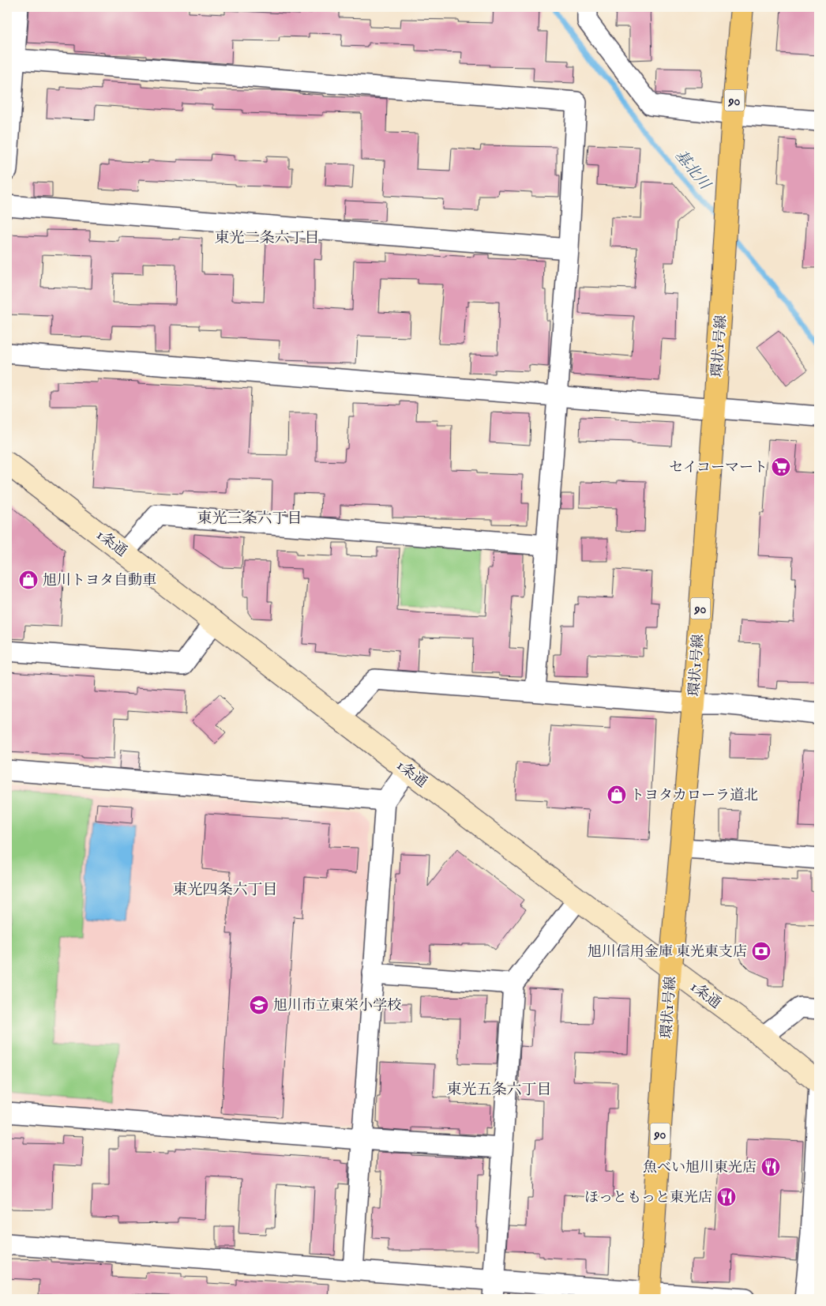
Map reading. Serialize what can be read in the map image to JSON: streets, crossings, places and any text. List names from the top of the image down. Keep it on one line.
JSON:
{"streets":{"main road":["90","環状1号線","1条通"]},"crossings":[["環状1号線","1条通"]],"districts":["東光二条六丁目","東光三条六丁目","東光四条六丁目","東光五条六丁目"],"water":["基北川"],"places":{"supermarket":["セイコーマート"],"shop":["旭川トヨタ自動車","トヨタカローラ道北"],"bank":["旭川信用金庫 東光東支店"],"school or university":["旭川市立東栄小学校"],"restaurant":["魚べい旭川東光店","ほっともっと東光店"]}}
